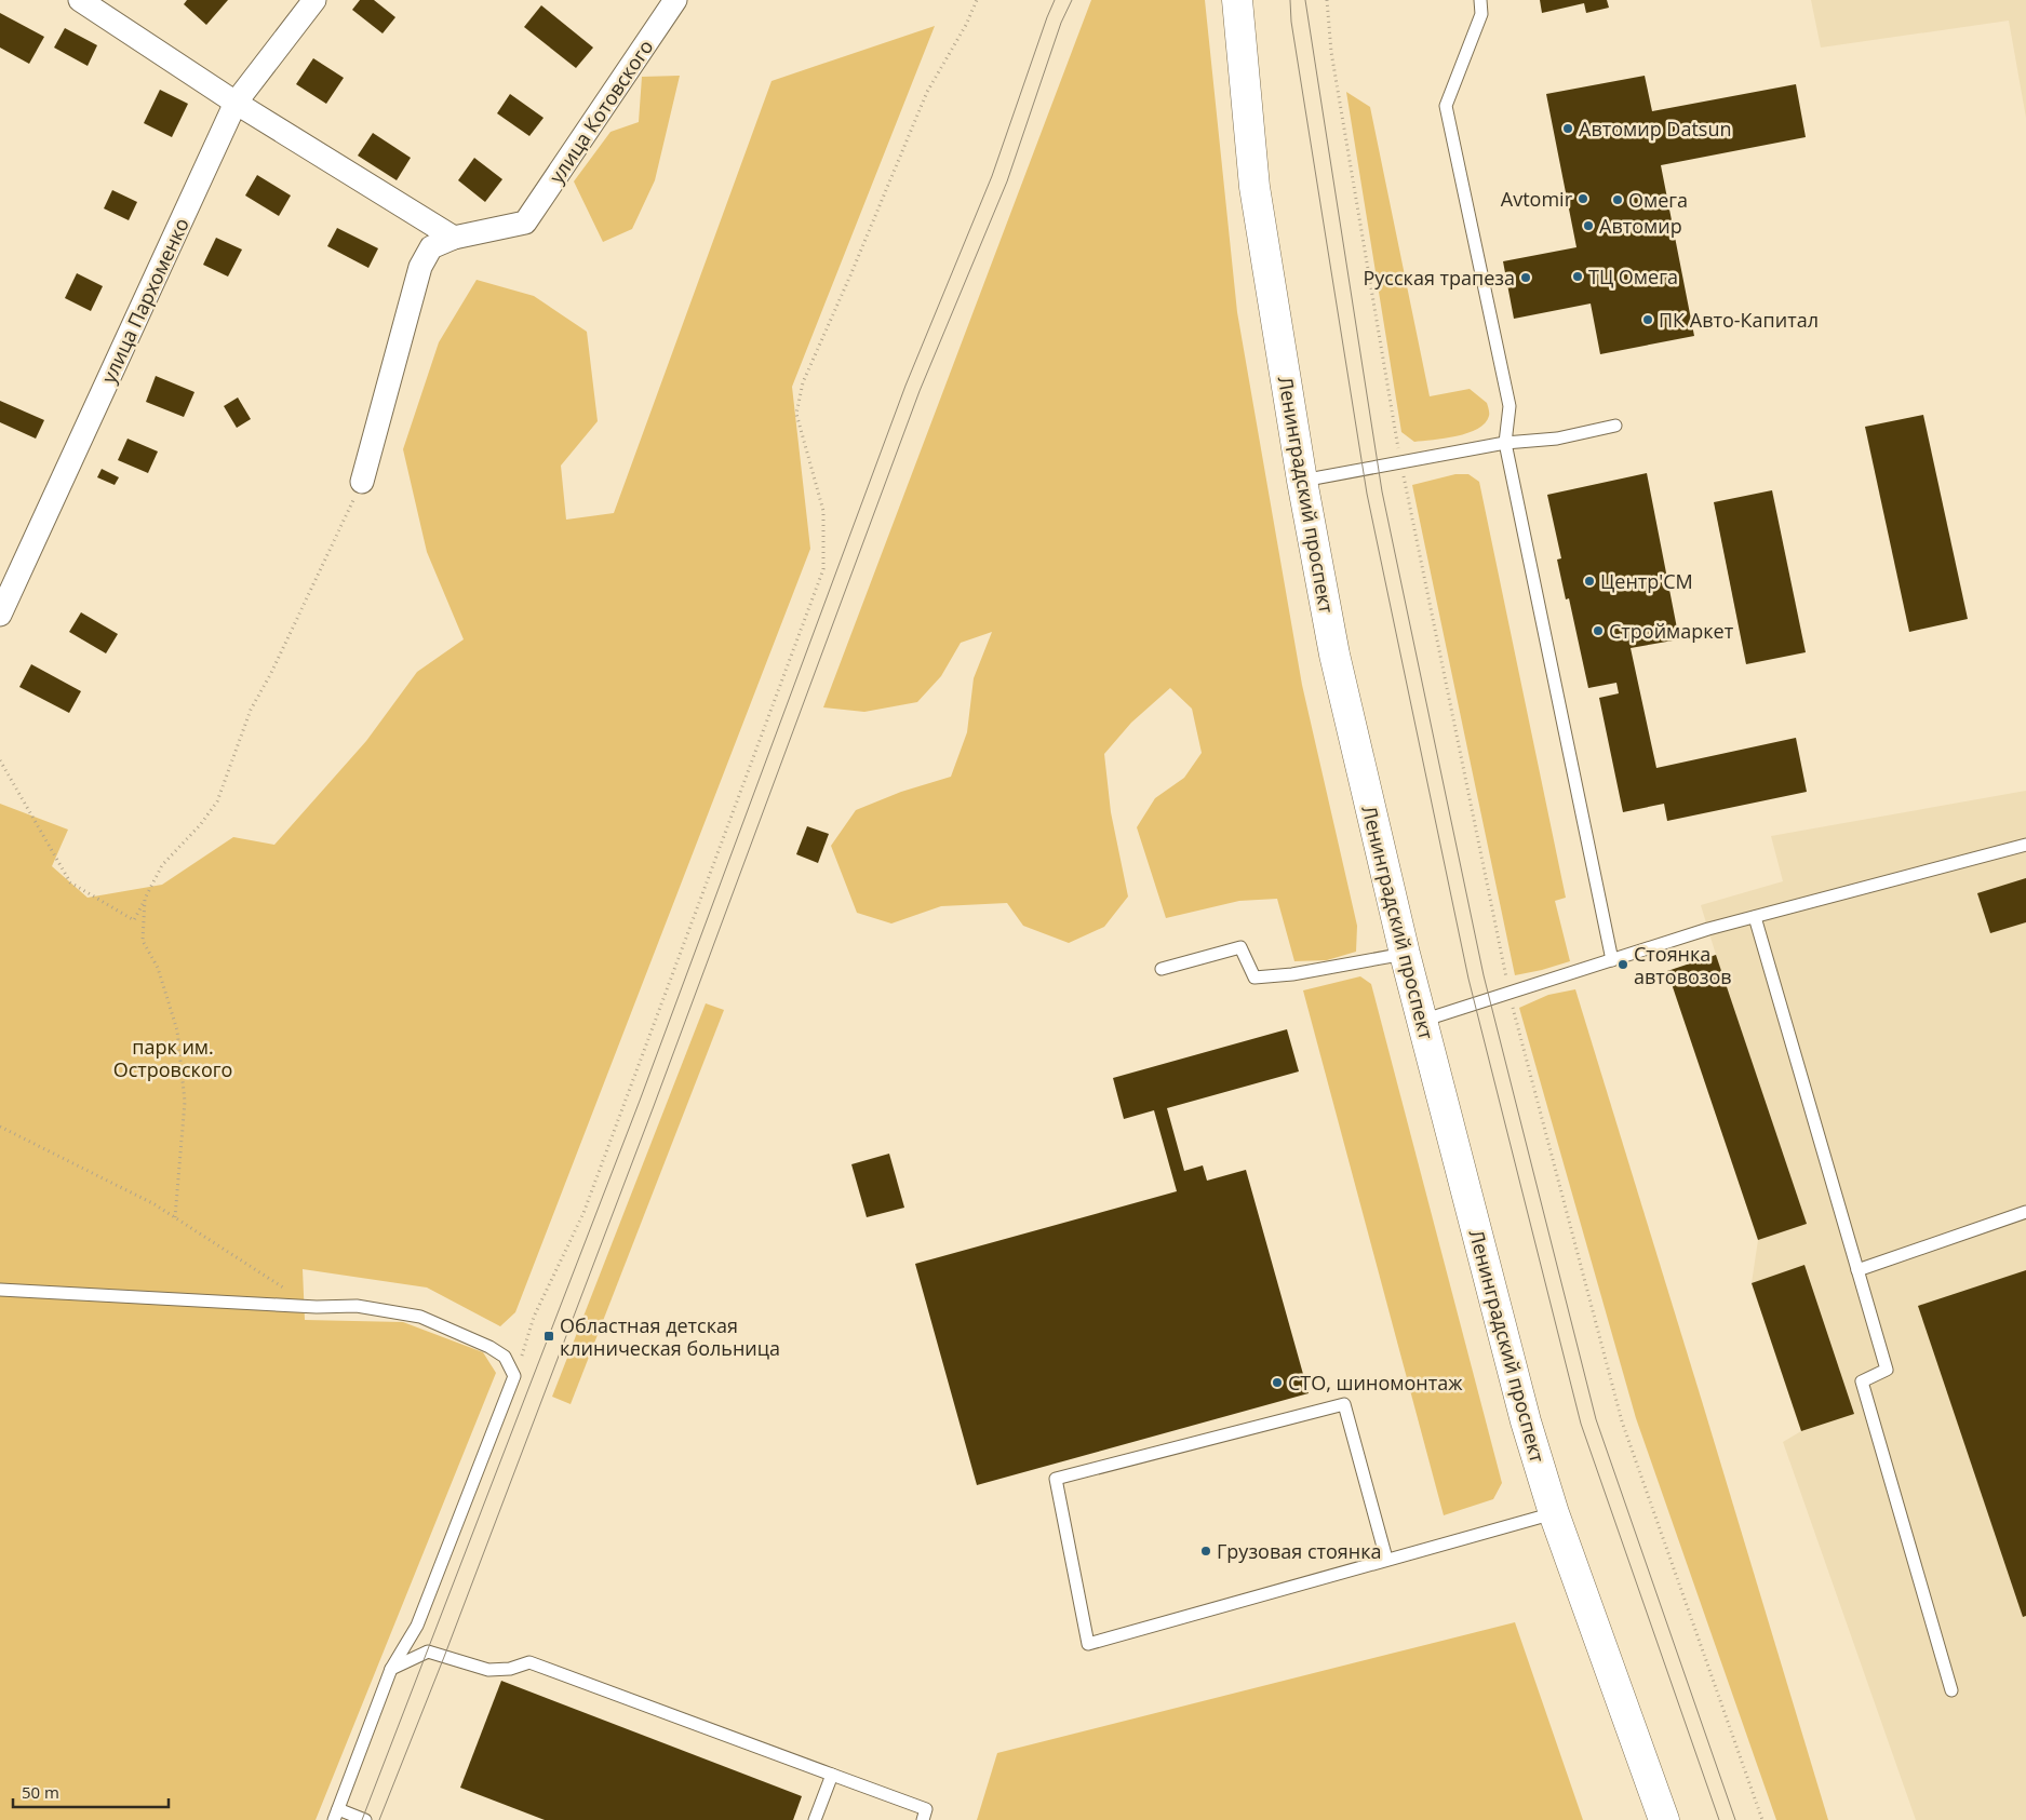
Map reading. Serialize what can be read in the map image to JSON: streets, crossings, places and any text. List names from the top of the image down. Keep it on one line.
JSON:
{"streets":{"main road":["Ленинградский проспект"],"street":["улица Котовского","улица Пархоменко"]},"parks":["парк им. Островского"],"places":{"other":["Автомир Datsun","Avtomir","Омега","Автомир","ТЦ Омега","Русская трапеза","ПК Авто-Капитал","Центр'СМ","Строймаркет","Стоянка автовозов","СТО, шиномонтаж","Грузовая стоянка"],"transit":["Областная детская клиническая больница"]},"scale_bar":"50 m"}
